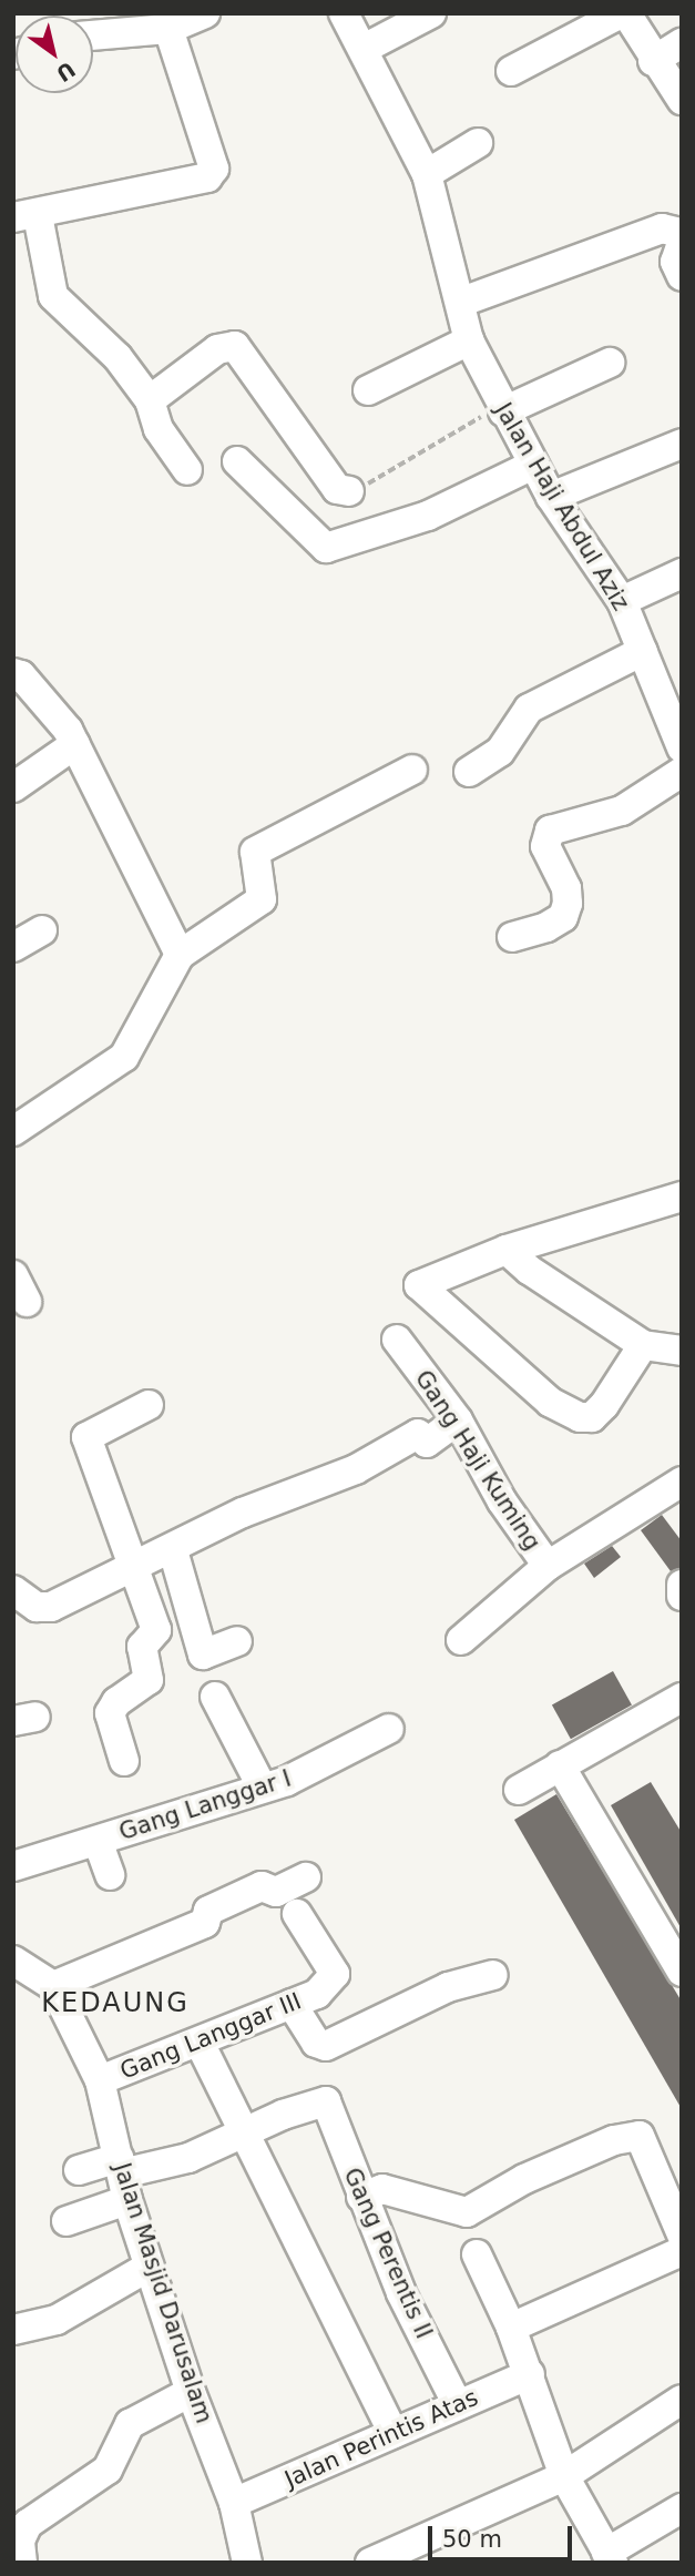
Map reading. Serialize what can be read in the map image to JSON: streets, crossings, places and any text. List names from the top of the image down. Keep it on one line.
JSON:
{"streets":{"street":["Jalan Haji Abdul Aziz","Gang Haji Kuming","Gang Langgar I","Gang Langgar III","Gang Perentis II","Jalan Masjid Darusalam","Jalan Perintis Atas"]},"crossings":[["Gang Langgar III","Jalan Masjid Darusalam"],["Gang Perentis II","Jalan Perintis Atas"],["Jalan Masjid Darusalam","Jalan Perintis Atas"]],"districts":["KEDAUNG"],"scale_bar":"50 m","north":"bottom right"}
